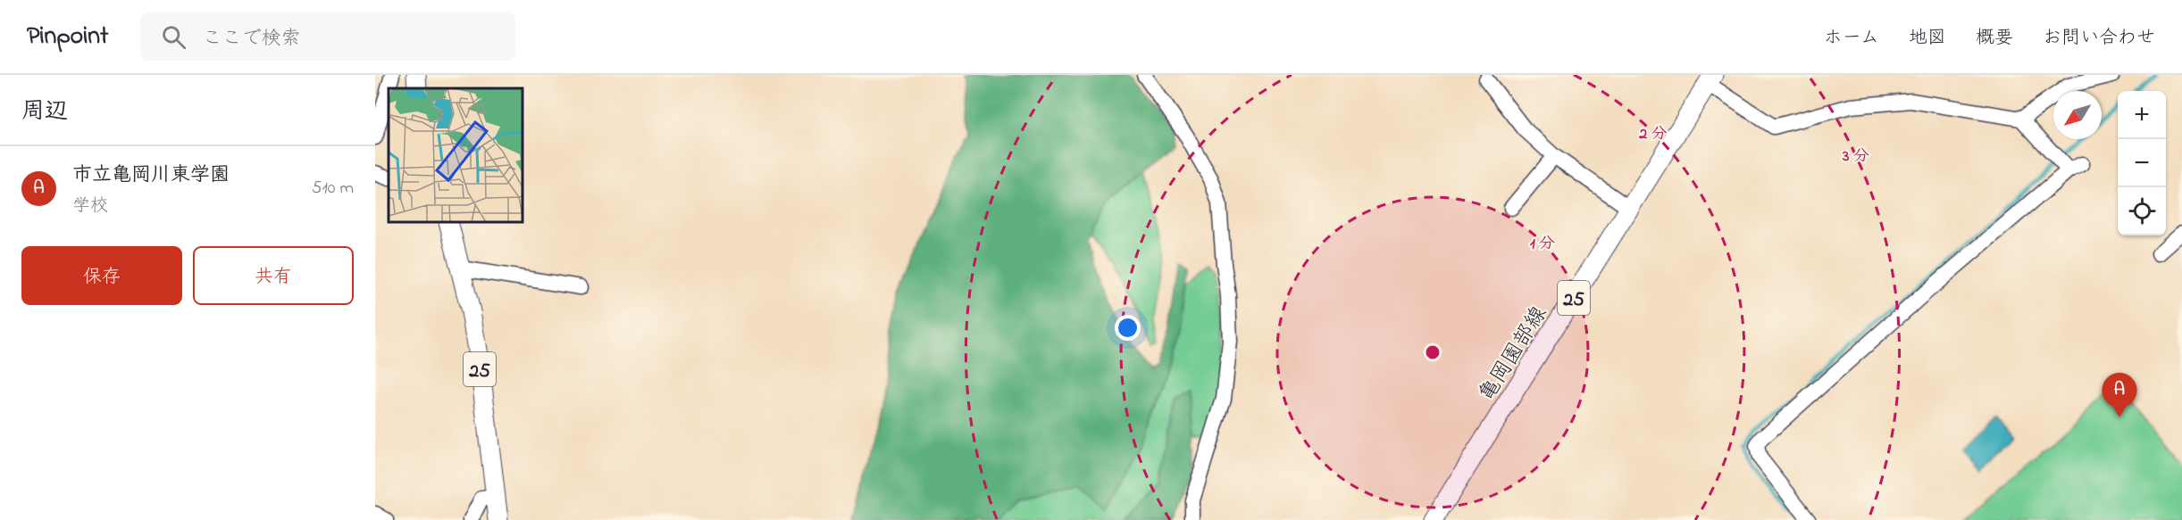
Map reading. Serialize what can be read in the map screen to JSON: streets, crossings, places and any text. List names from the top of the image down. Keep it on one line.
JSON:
{"streets":{"main road":["25","亀岡園部線"]},"north":"bottom left","page":{"header":"Pinpoint","search":"ここで検索","nav":["ホーム","地図","概要","お問い合わせ"],"heading":"周辺","map_buttons":["+","−"],"list":[{"mark":"A","name":"市立亀岡川東学園","note":"学校","value":"510 m"}],"buttons":["保存","共有"],"pins":"A"},"rings":["2 分","3 分","1 分"]}
